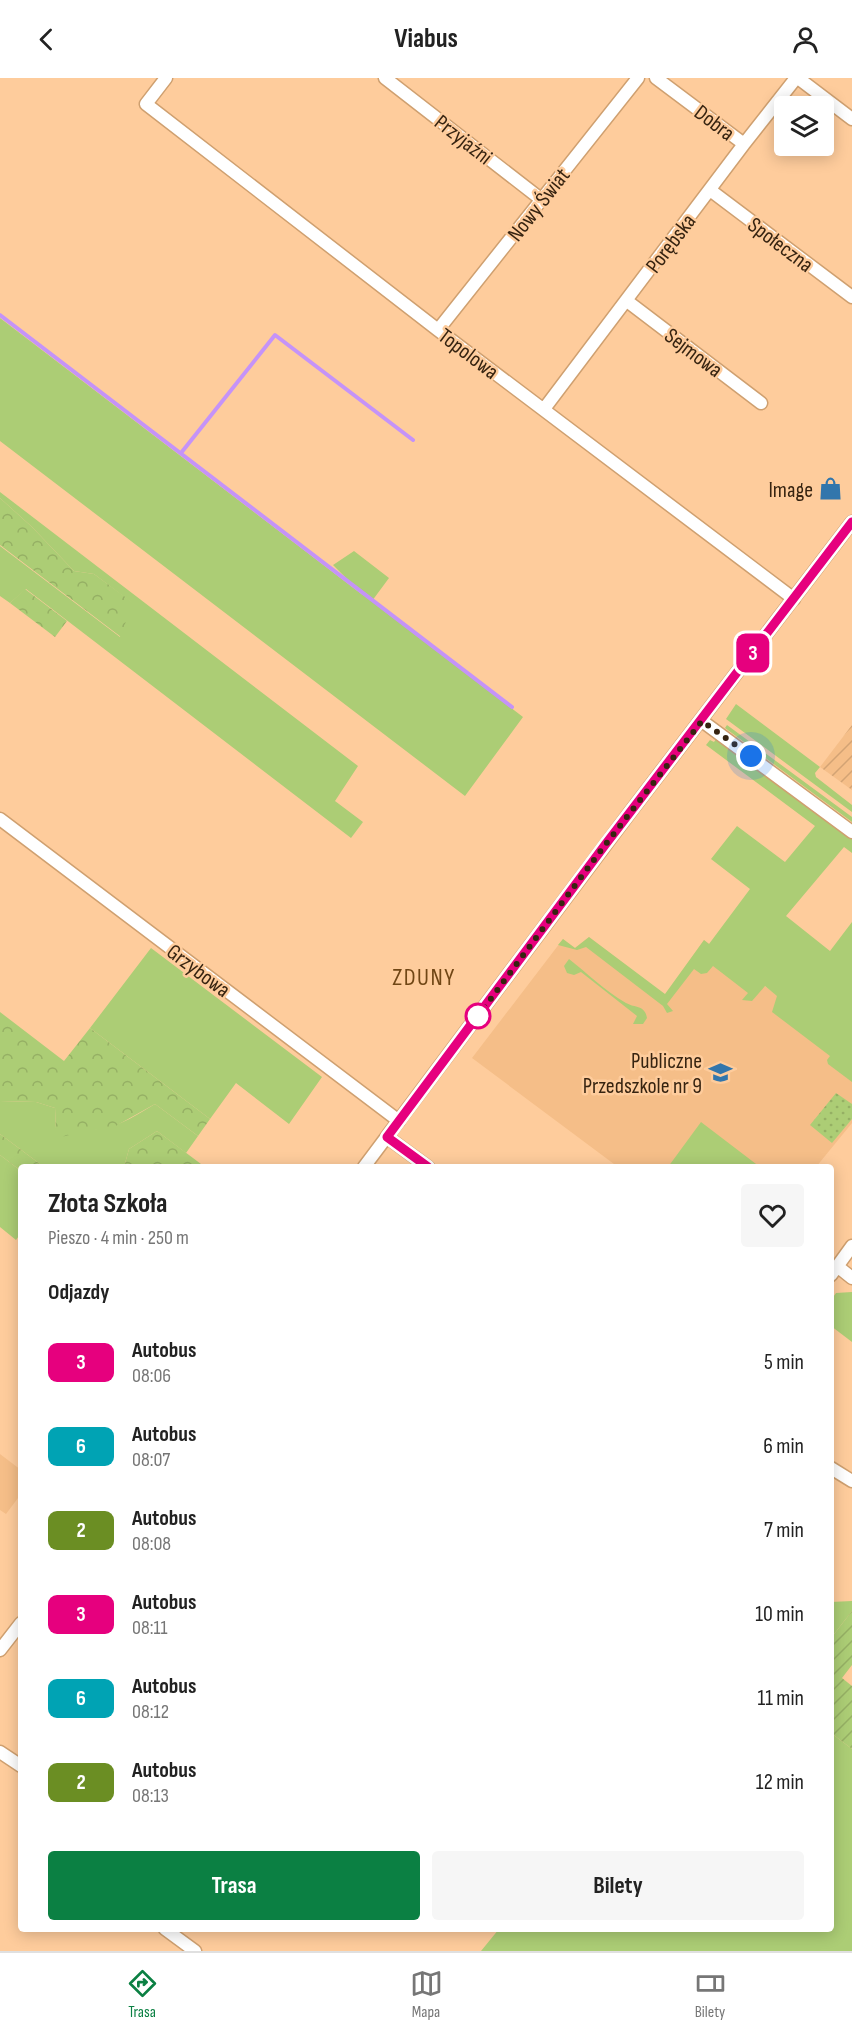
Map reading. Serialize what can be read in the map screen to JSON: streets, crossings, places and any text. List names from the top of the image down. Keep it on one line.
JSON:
{"streets":{"street":["Dobra","Przyjaźni","Nowy Świat","Porębska","Społeczna","Sejmowa","Topolowa","Grzybowa"]},"crossings":[["Dobra","Porębska"],["Przyjaźni","Nowy Świat"],["Nowy Świat","Topolowa"],["Porębska","Społeczna"],["Porębska","Sejmowa"],["Porębska","Topolowa"]],"districts":["ZDUNY"],"places":{"shop":["Image"],"school or university":["Publiczne Przedszkole nr 9"]},"lines":["bus line 3"],"page":{"header":"Viabus","on_map":"3","heading":[["Złota Szkoła","Pieszo · 4 min · 250 m"],"Odjazdy"],"list":[{"mark":"3","name":"Autobus","note":"08:06","value":"5 min"},{"mark":"6","name":"Autobus","note":"08:07","value":"6 min"},{"mark":"2","name":"Autobus","note":"08:08","value":"7 min"},{"mark":"3","name":"Autobus","note":"08:11","value":"10 min"},{"mark":"6","name":"Autobus","note":"08:12","value":"11 min"},{"mark":"2","name":"Autobus","note":"08:13","value":"12 min"}],"buttons":["Trasa","Bilety"],"tabs":["Trasa","Mapa","Bilety"]}}
